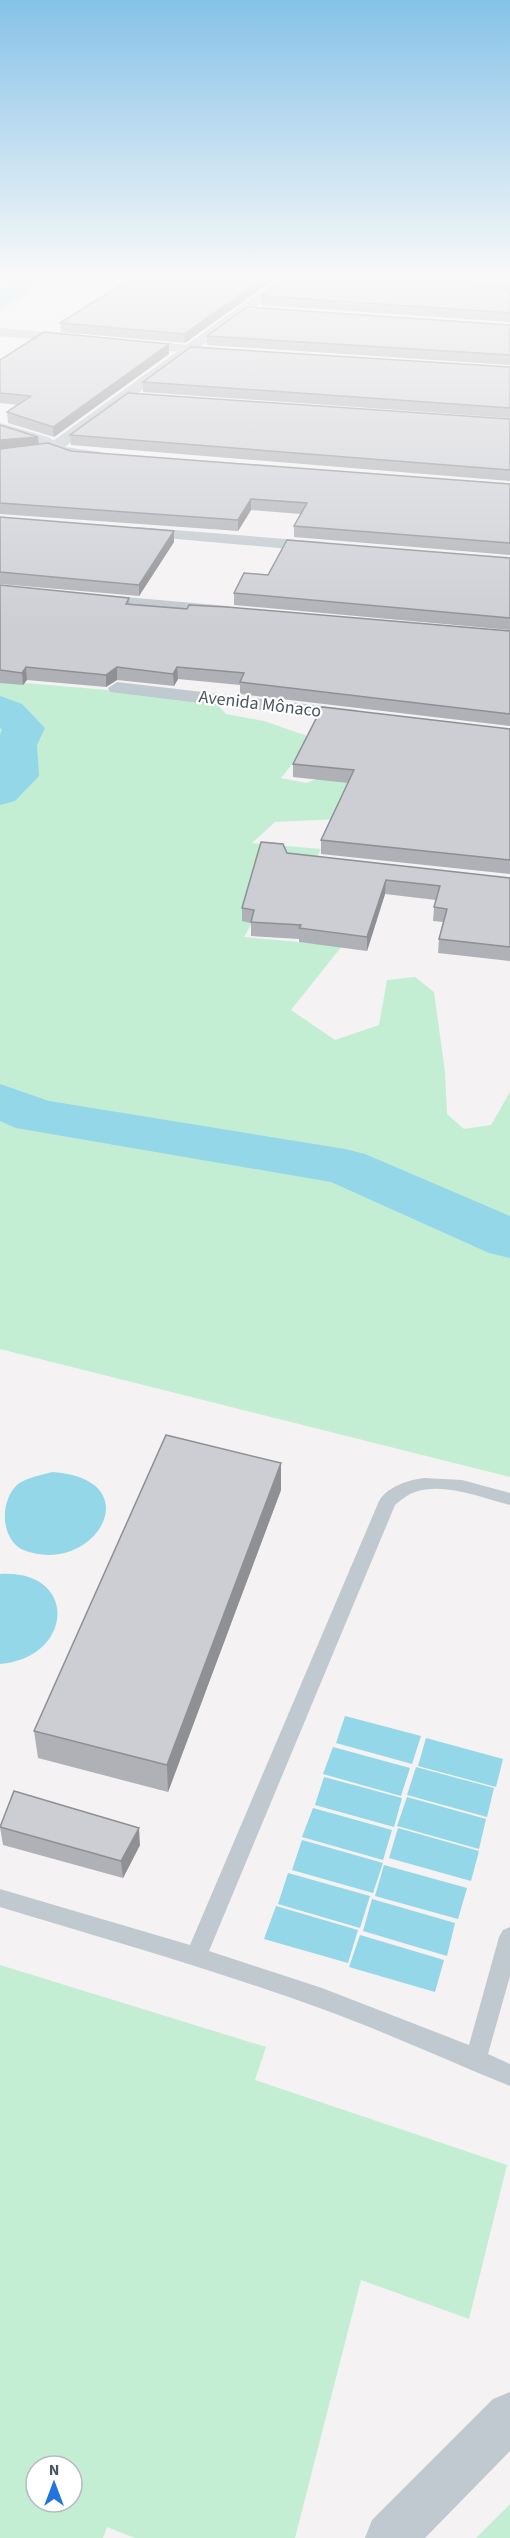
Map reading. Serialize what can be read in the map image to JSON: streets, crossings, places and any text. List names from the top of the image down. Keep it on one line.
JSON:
{"streets":{"street":["Avenida Mônaco"]},"north":"top"}
